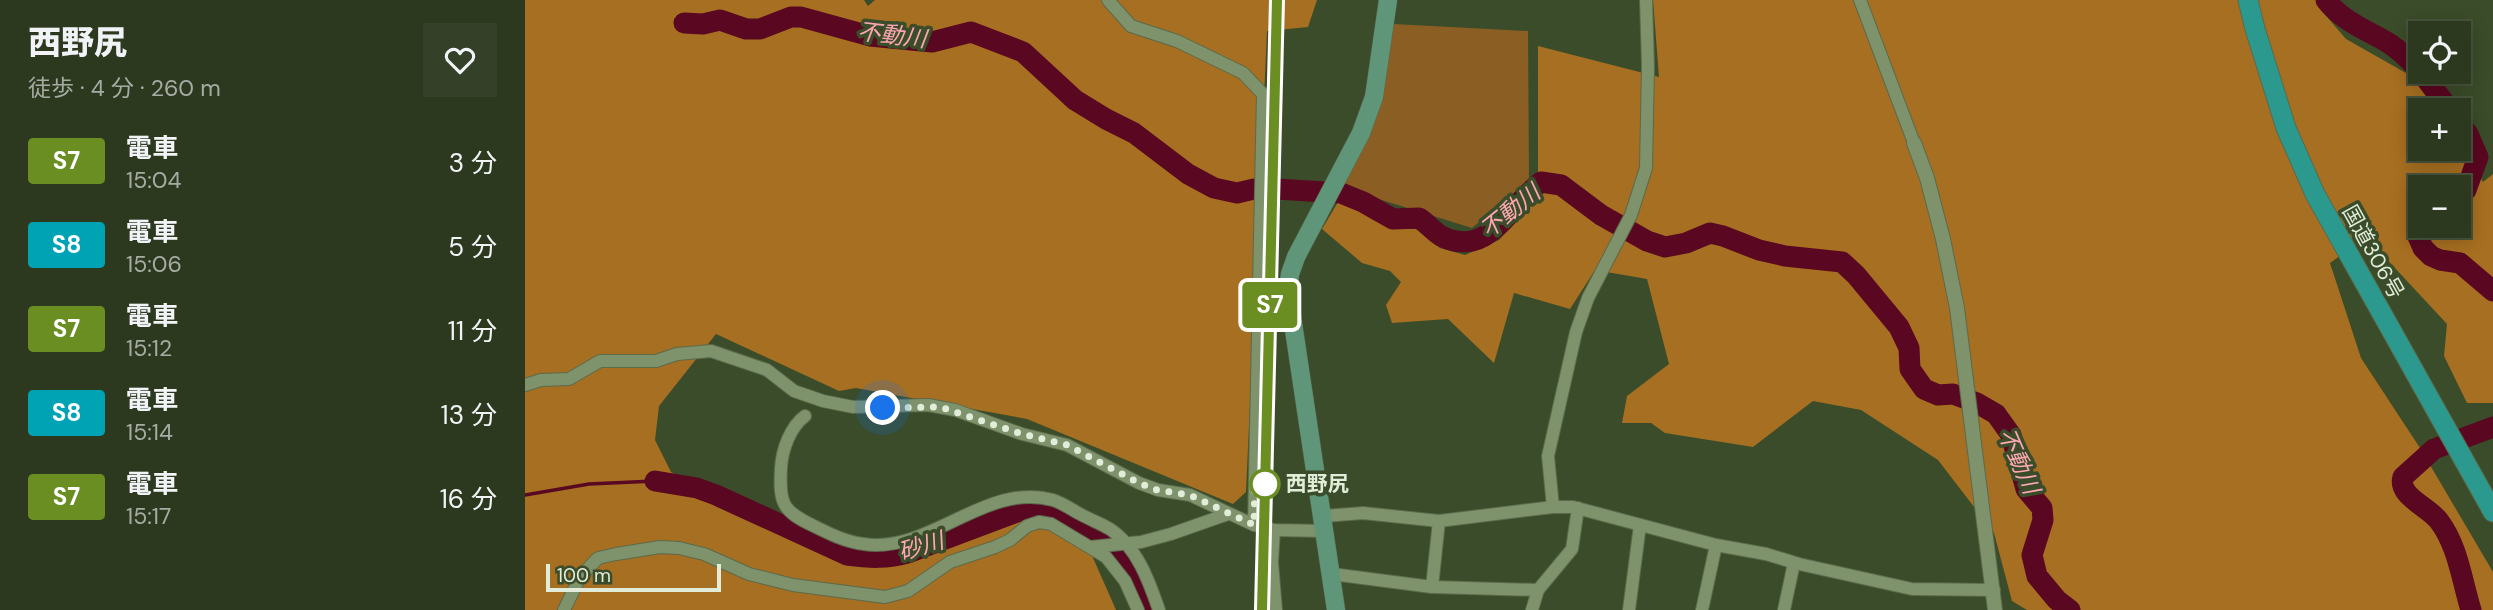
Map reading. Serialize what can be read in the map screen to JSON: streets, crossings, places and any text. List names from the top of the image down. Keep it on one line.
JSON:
{"streets":{"highway":["国道306号"]},"water":["不動川","砂川"],"places":["西野尻"],"scale_bar":"100 m","page":{"heading":["西野尻","徒歩 · 4 分 · 260 m"],"on_map":"S7","map_buttons":["+","−"],"list":[{"mark":"S7","name":"電車","note":"15:04","value":"3 分"},{"mark":"S8","name":"電車","note":"15:06","value":"5 分"},{"mark":"S7","name":"電車","note":"15:12","value":"11 分"},{"mark":"S8","name":"電車","note":"15:14","value":"13 分"},{"mark":"S7","name":"電車","note":"15:17","value":"16 分"}],"scale":"100 m"}}
